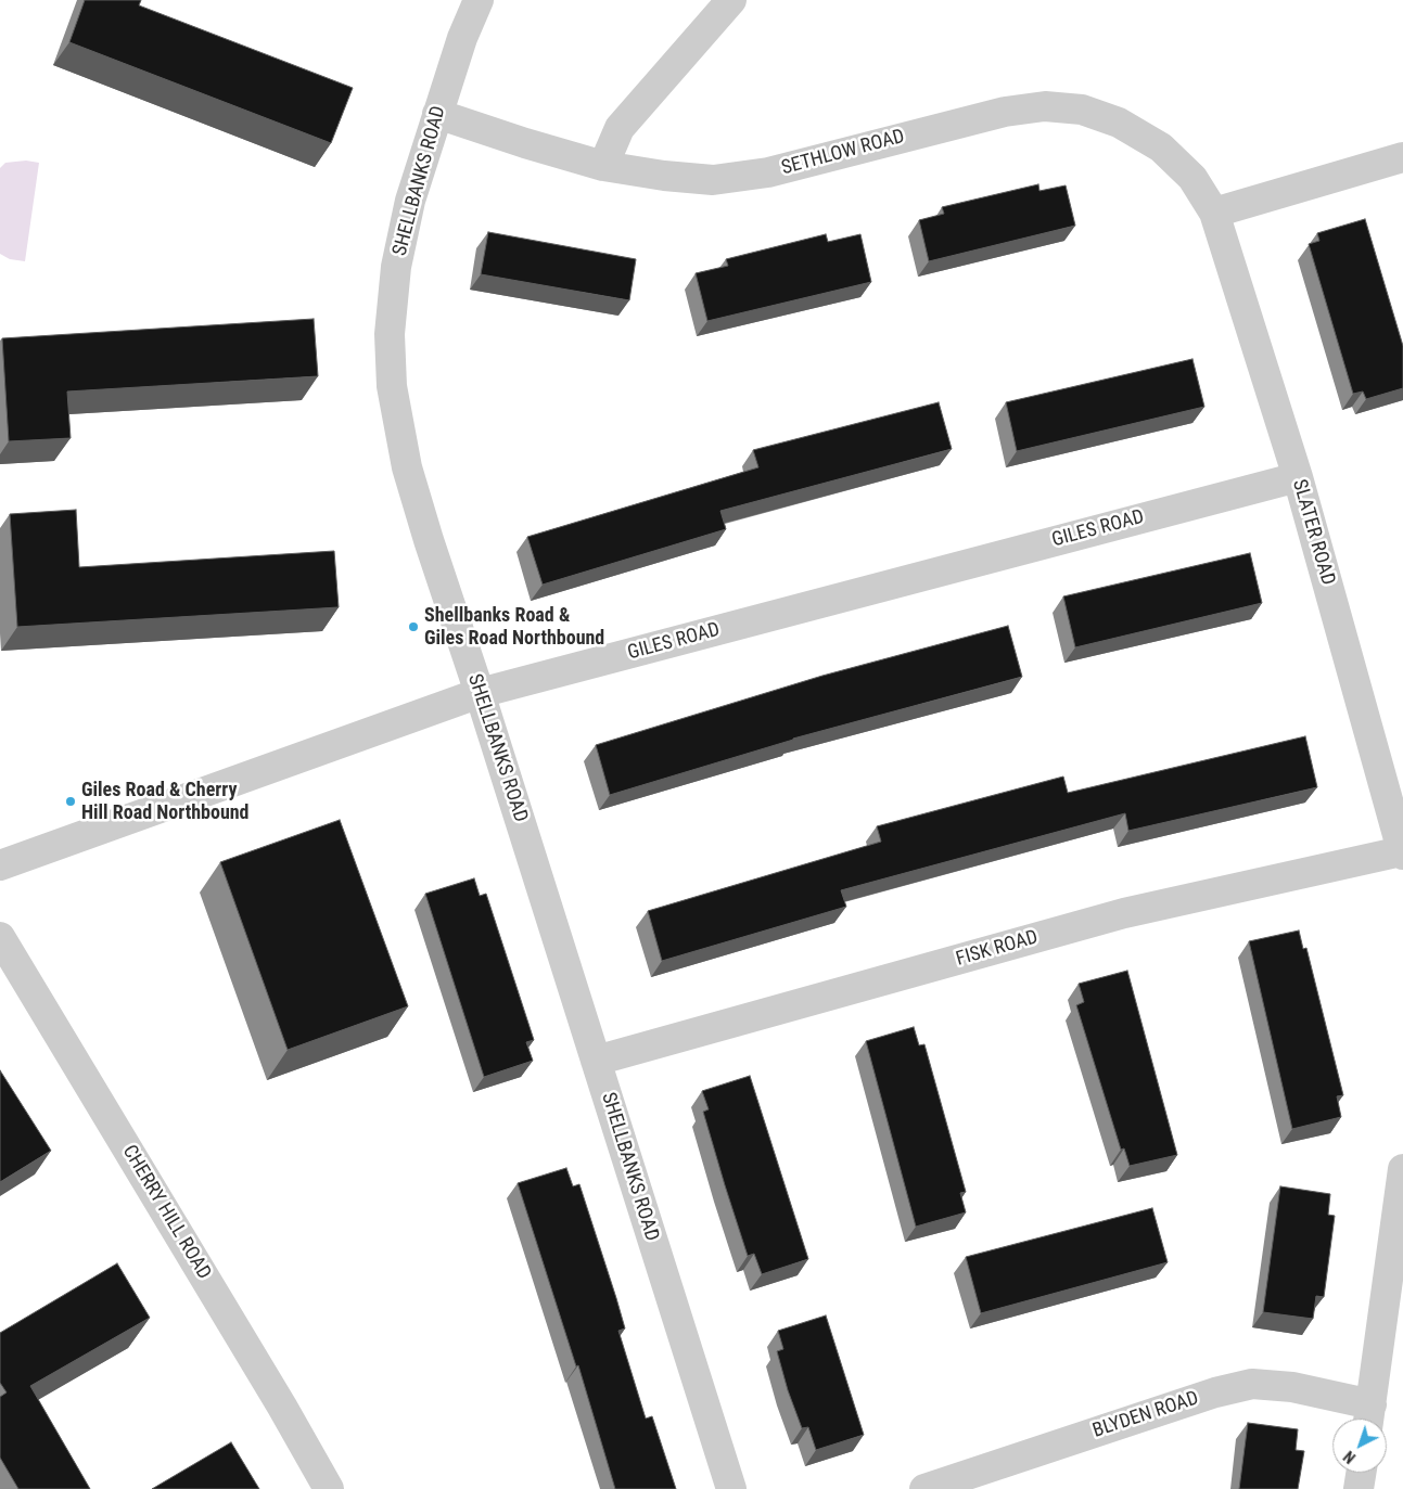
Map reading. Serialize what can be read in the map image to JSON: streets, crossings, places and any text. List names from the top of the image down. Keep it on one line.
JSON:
{"streets":{"street":["SETHLOW ROAD","SHELLBANKS ROAD","GILES ROAD","SLATER ROAD","FISK ROAD","CHERRY HILL ROAD","BLYDEN ROAD"]},"crossings":[["SETHLOW ROAD","SHELLBANKS ROAD"],["SETHLOW ROAD","SLATER ROAD"],["SHELLBANKS ROAD","GILES ROAD"],["SHELLBANKS ROAD","FISK ROAD"],["GILES ROAD","SLATER ROAD"],["SLATER ROAD","FISK ROAD"]],"places":["Shellbanks Road & Giles Road Northbound","Giles Road & Cherry Hill Road Northbound"],"north":"bottom left"}
